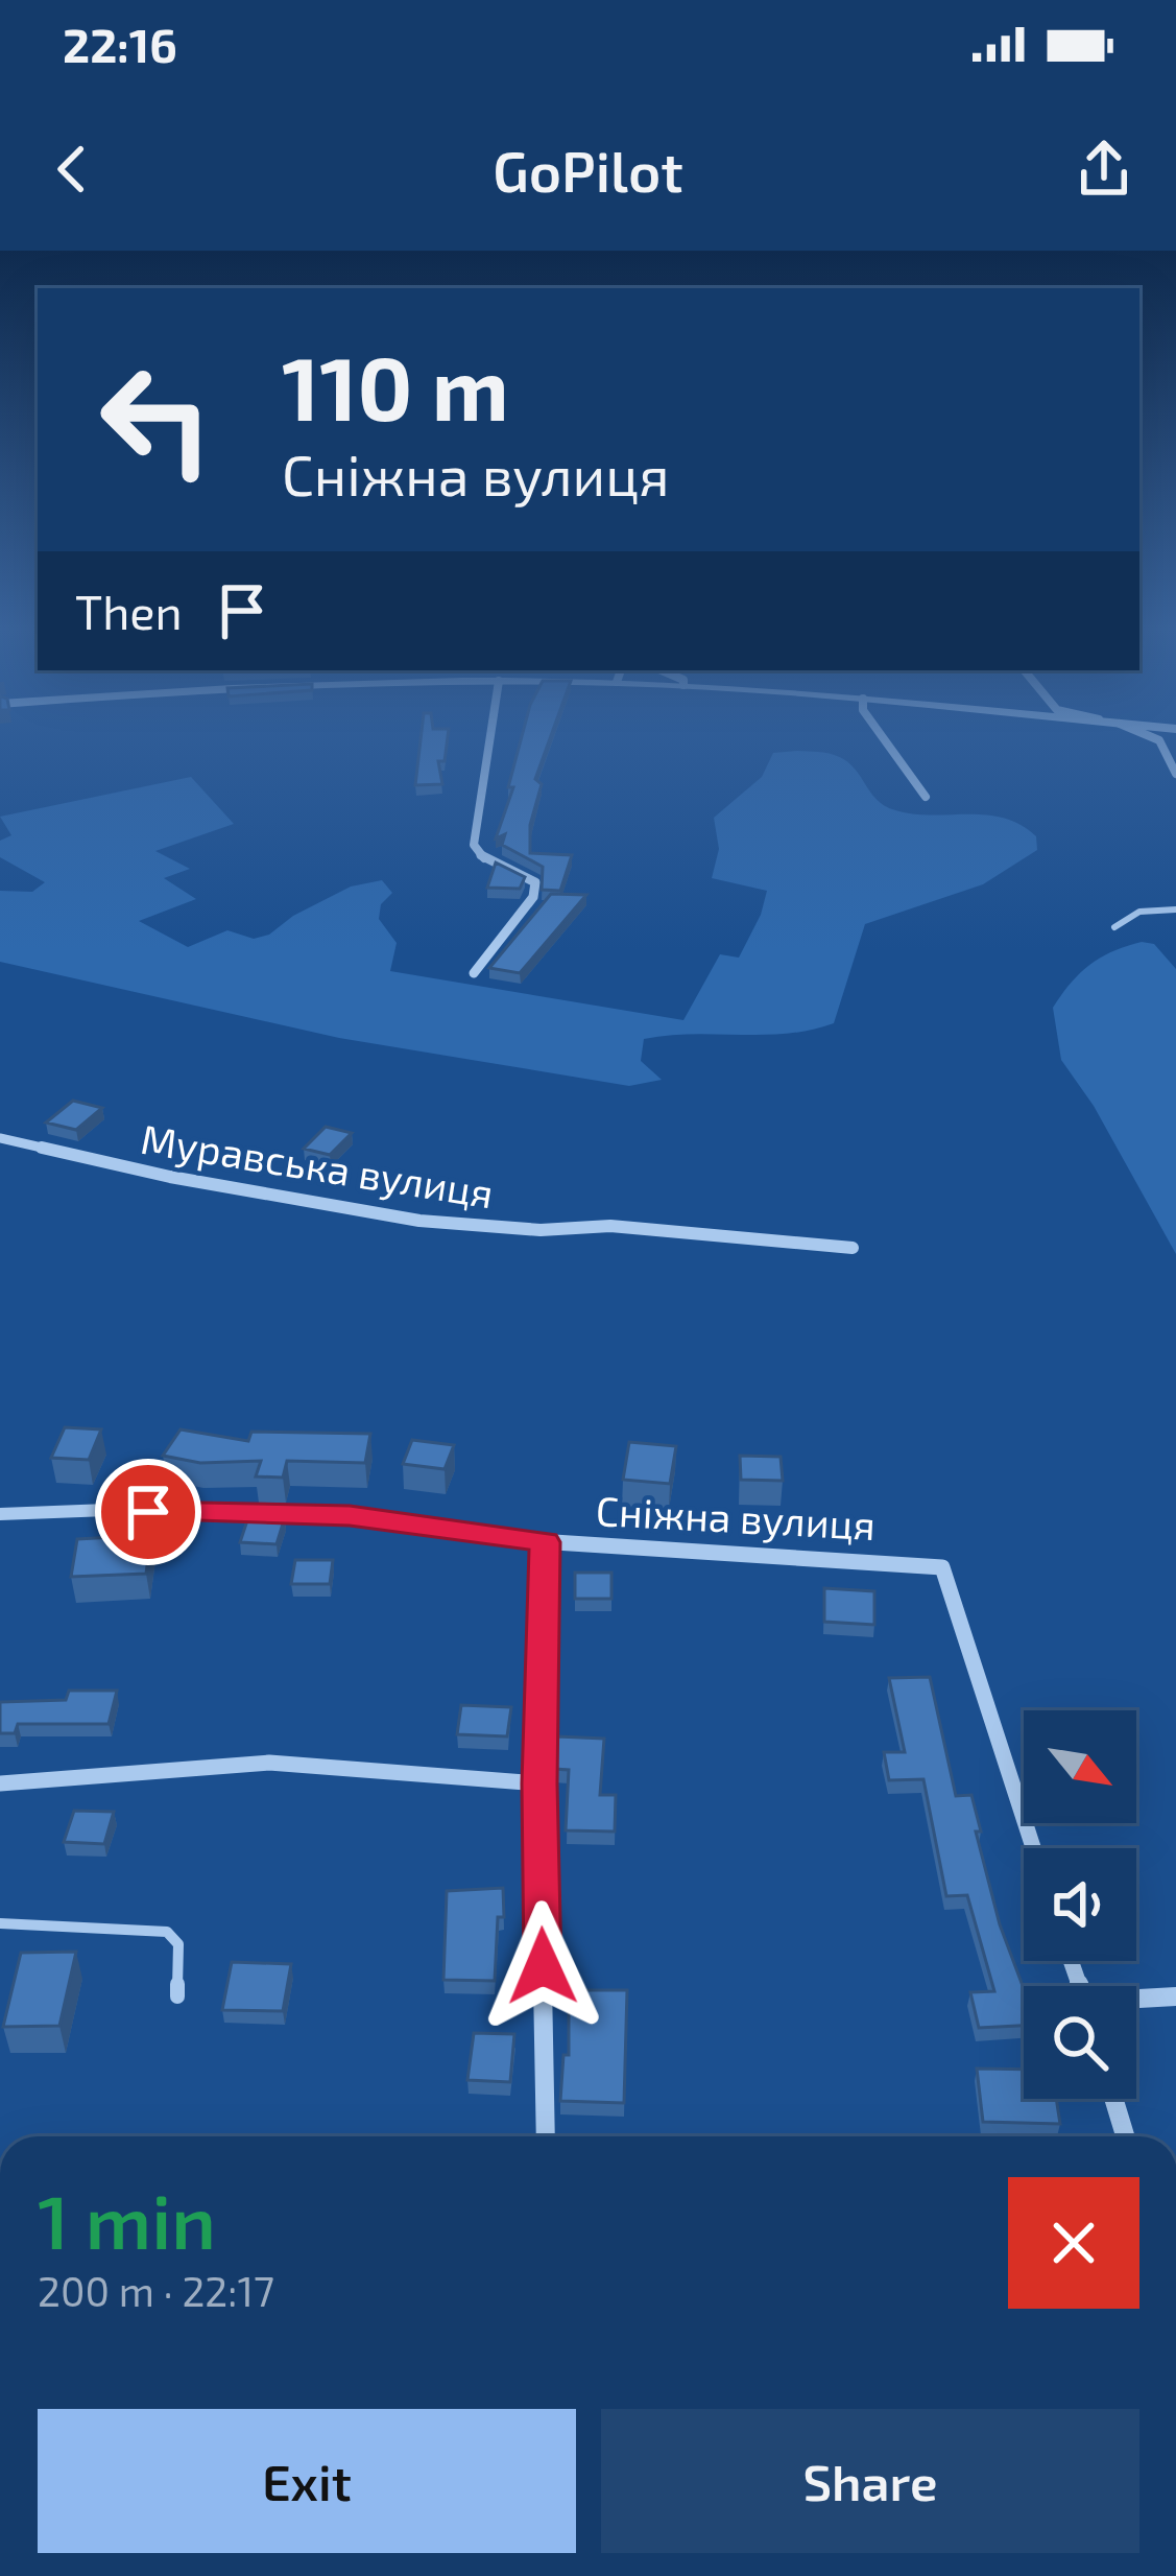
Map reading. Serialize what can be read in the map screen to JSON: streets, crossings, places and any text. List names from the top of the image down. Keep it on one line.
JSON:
{"streets":{"street":["Муравська вулиця","Сніжна вулиця"]},"north":"bottom right","page":{"status":"22:16","header":"GoPilot","turn":["110 m","Сніжна вулиця"],"then":"Then","heading":["1 min","200 m · 22:17"],"buttons":["Exit","Share"]}}
